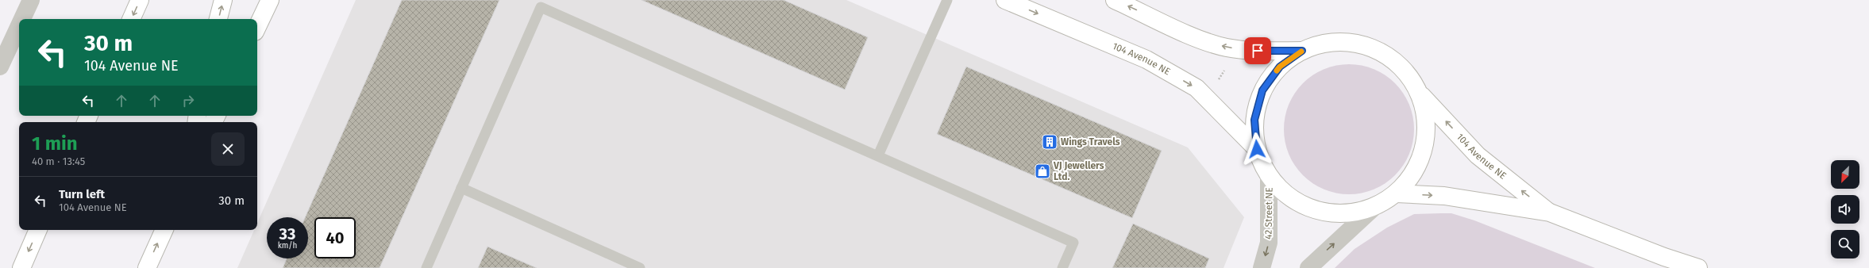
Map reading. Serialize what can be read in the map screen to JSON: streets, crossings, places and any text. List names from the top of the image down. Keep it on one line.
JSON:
{"streets":{"street":["104 Avenue NE","42 Street NE"]},"one_way":["42 Street NE"],"places":{"building":["Wings Travels"],"shop":["VJ Jewellers Ltd."]},"north":"bottom left","page":{"turn":["30 m","104 Avenue NE"],"heading":["1 min","40 m · 13:45"],"list":[{"name":"Turn left","note":"104 Avenue NE","value":"30 m"}],"speed":"33 km/h","limit":"40"}}
